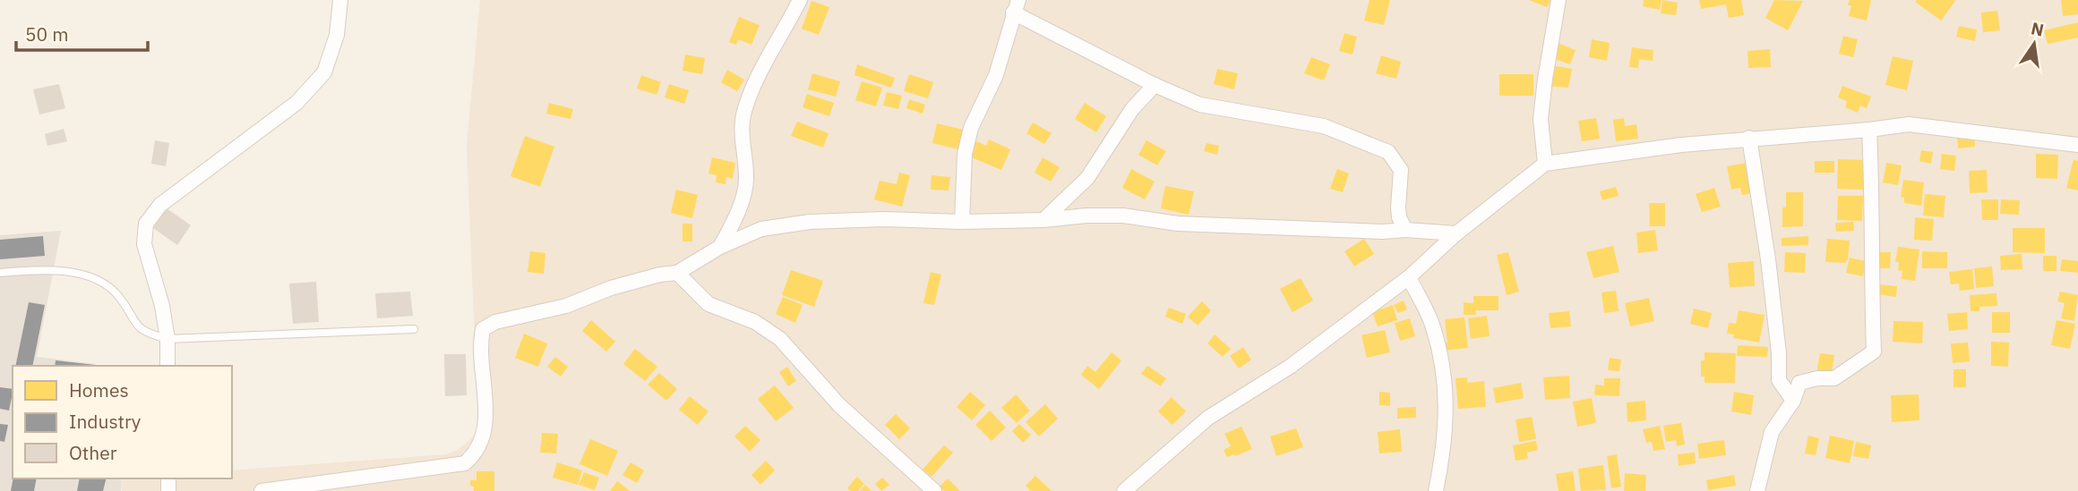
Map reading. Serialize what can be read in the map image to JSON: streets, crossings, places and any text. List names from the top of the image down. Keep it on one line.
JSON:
{"legend":["Homes","Industry","Other"],"scale_bar":"50 m","north":"top"}
